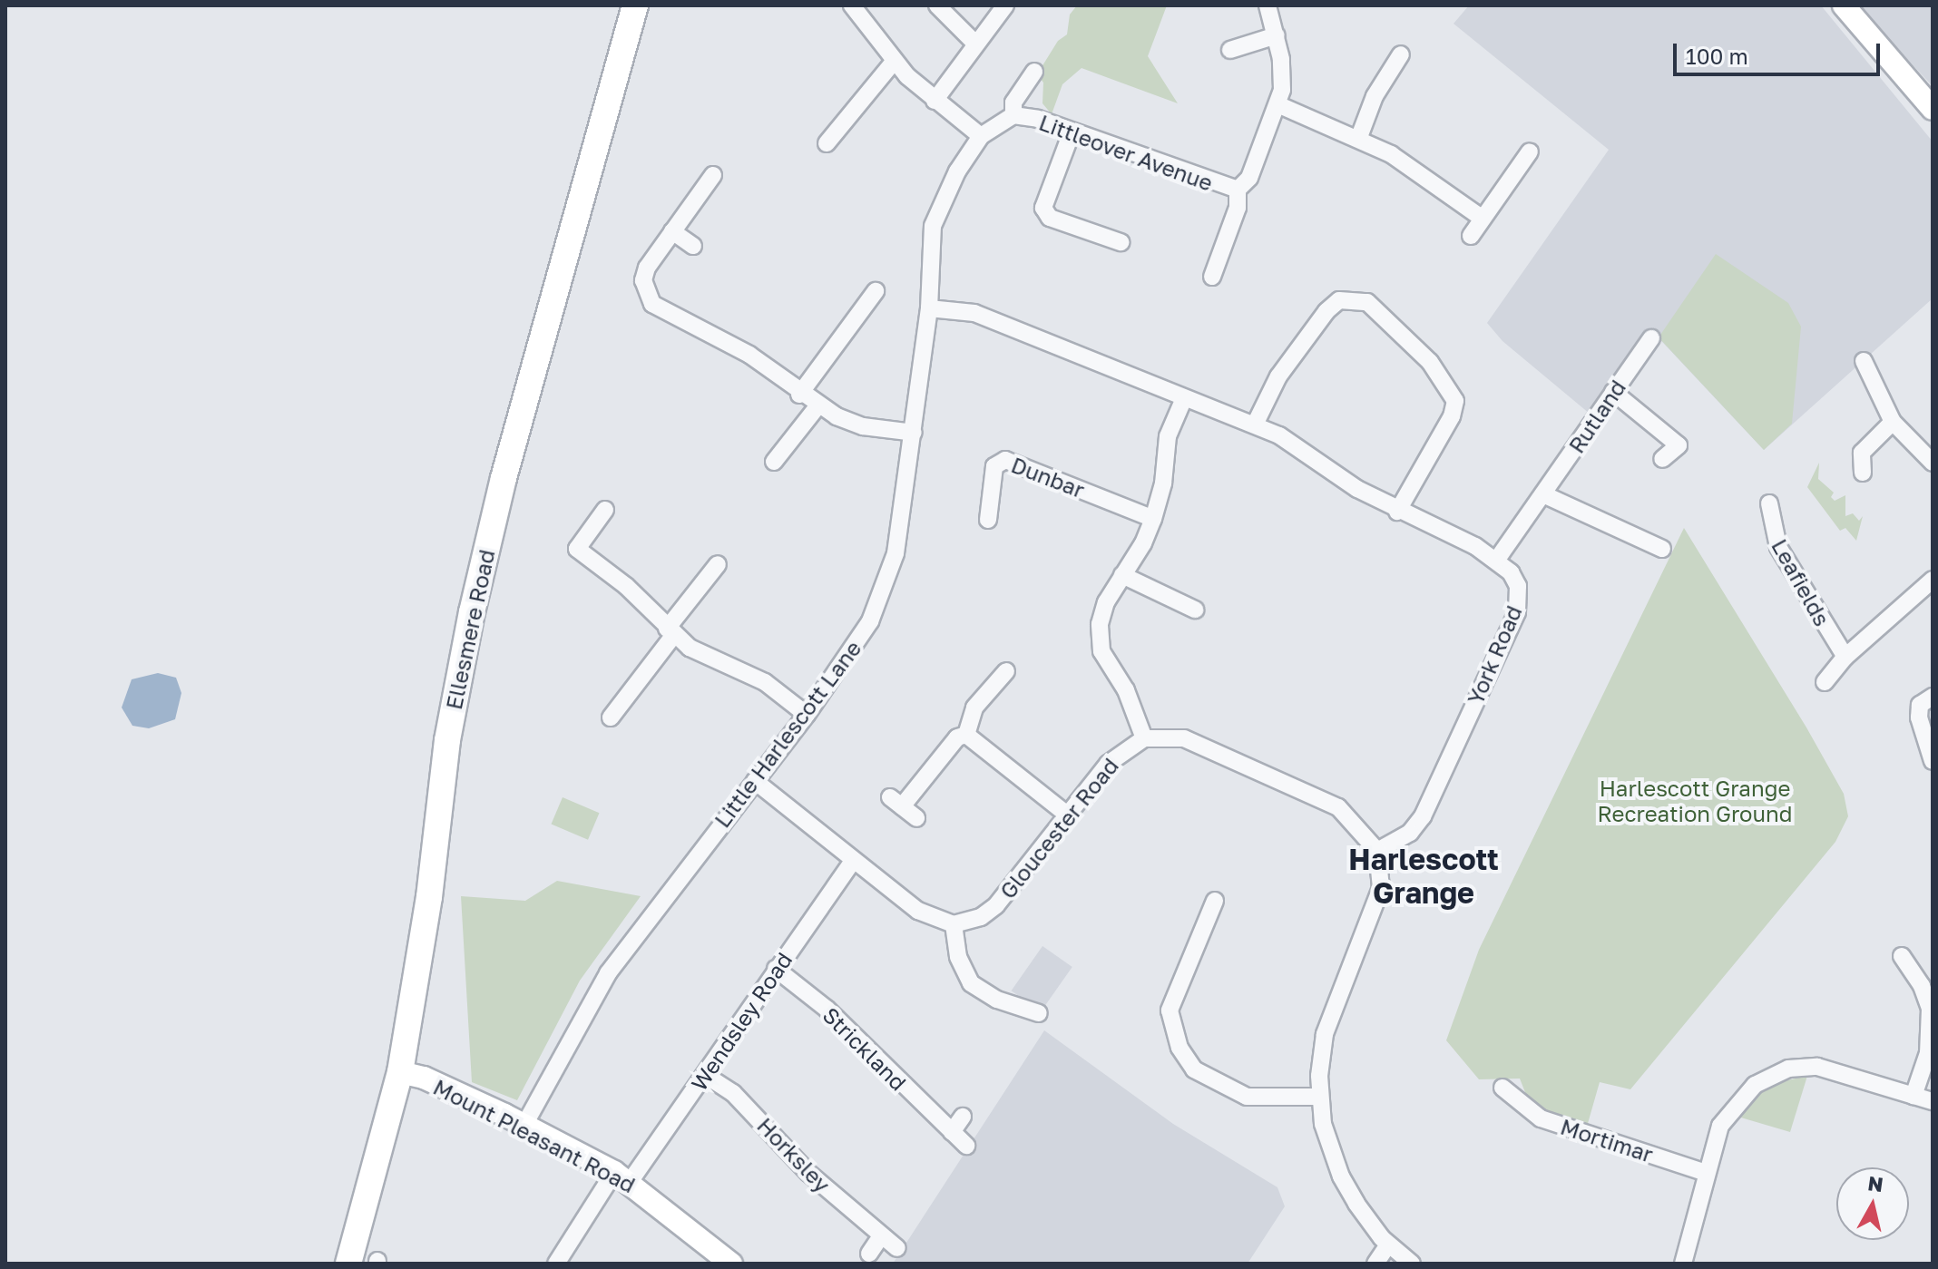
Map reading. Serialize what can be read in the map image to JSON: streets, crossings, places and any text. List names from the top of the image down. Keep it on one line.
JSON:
{"streets":{"main road":["Ellesmere Road"],"street":["Littleover Avenue","Rutland","Dunbar","Leafields","York Road","Little Harlescott Lane","Gloucester Road","Wendsley Road","Strickland","Mount Pleasant Road","Mortimar","Horksley"]},"crossings":[["Littleover Avenue","Little Harlescott Lane"],["Rutland","York Road"],["Ellesmere Road","Mount Pleasant Road"],["York Road","Little Harlescott Lane"],["Little Harlescott Lane","Mount Pleasant Road"],["Wendsley Road","Strickland"],["Wendsley Road","Mount Pleasant Road"],["Wendsley Road","Horksley"]],"districts":["Harlescott Grange"],"parks":["Harlescott Grange Recreation Ground"],"scale_bar":"100 m","north":"top"}
